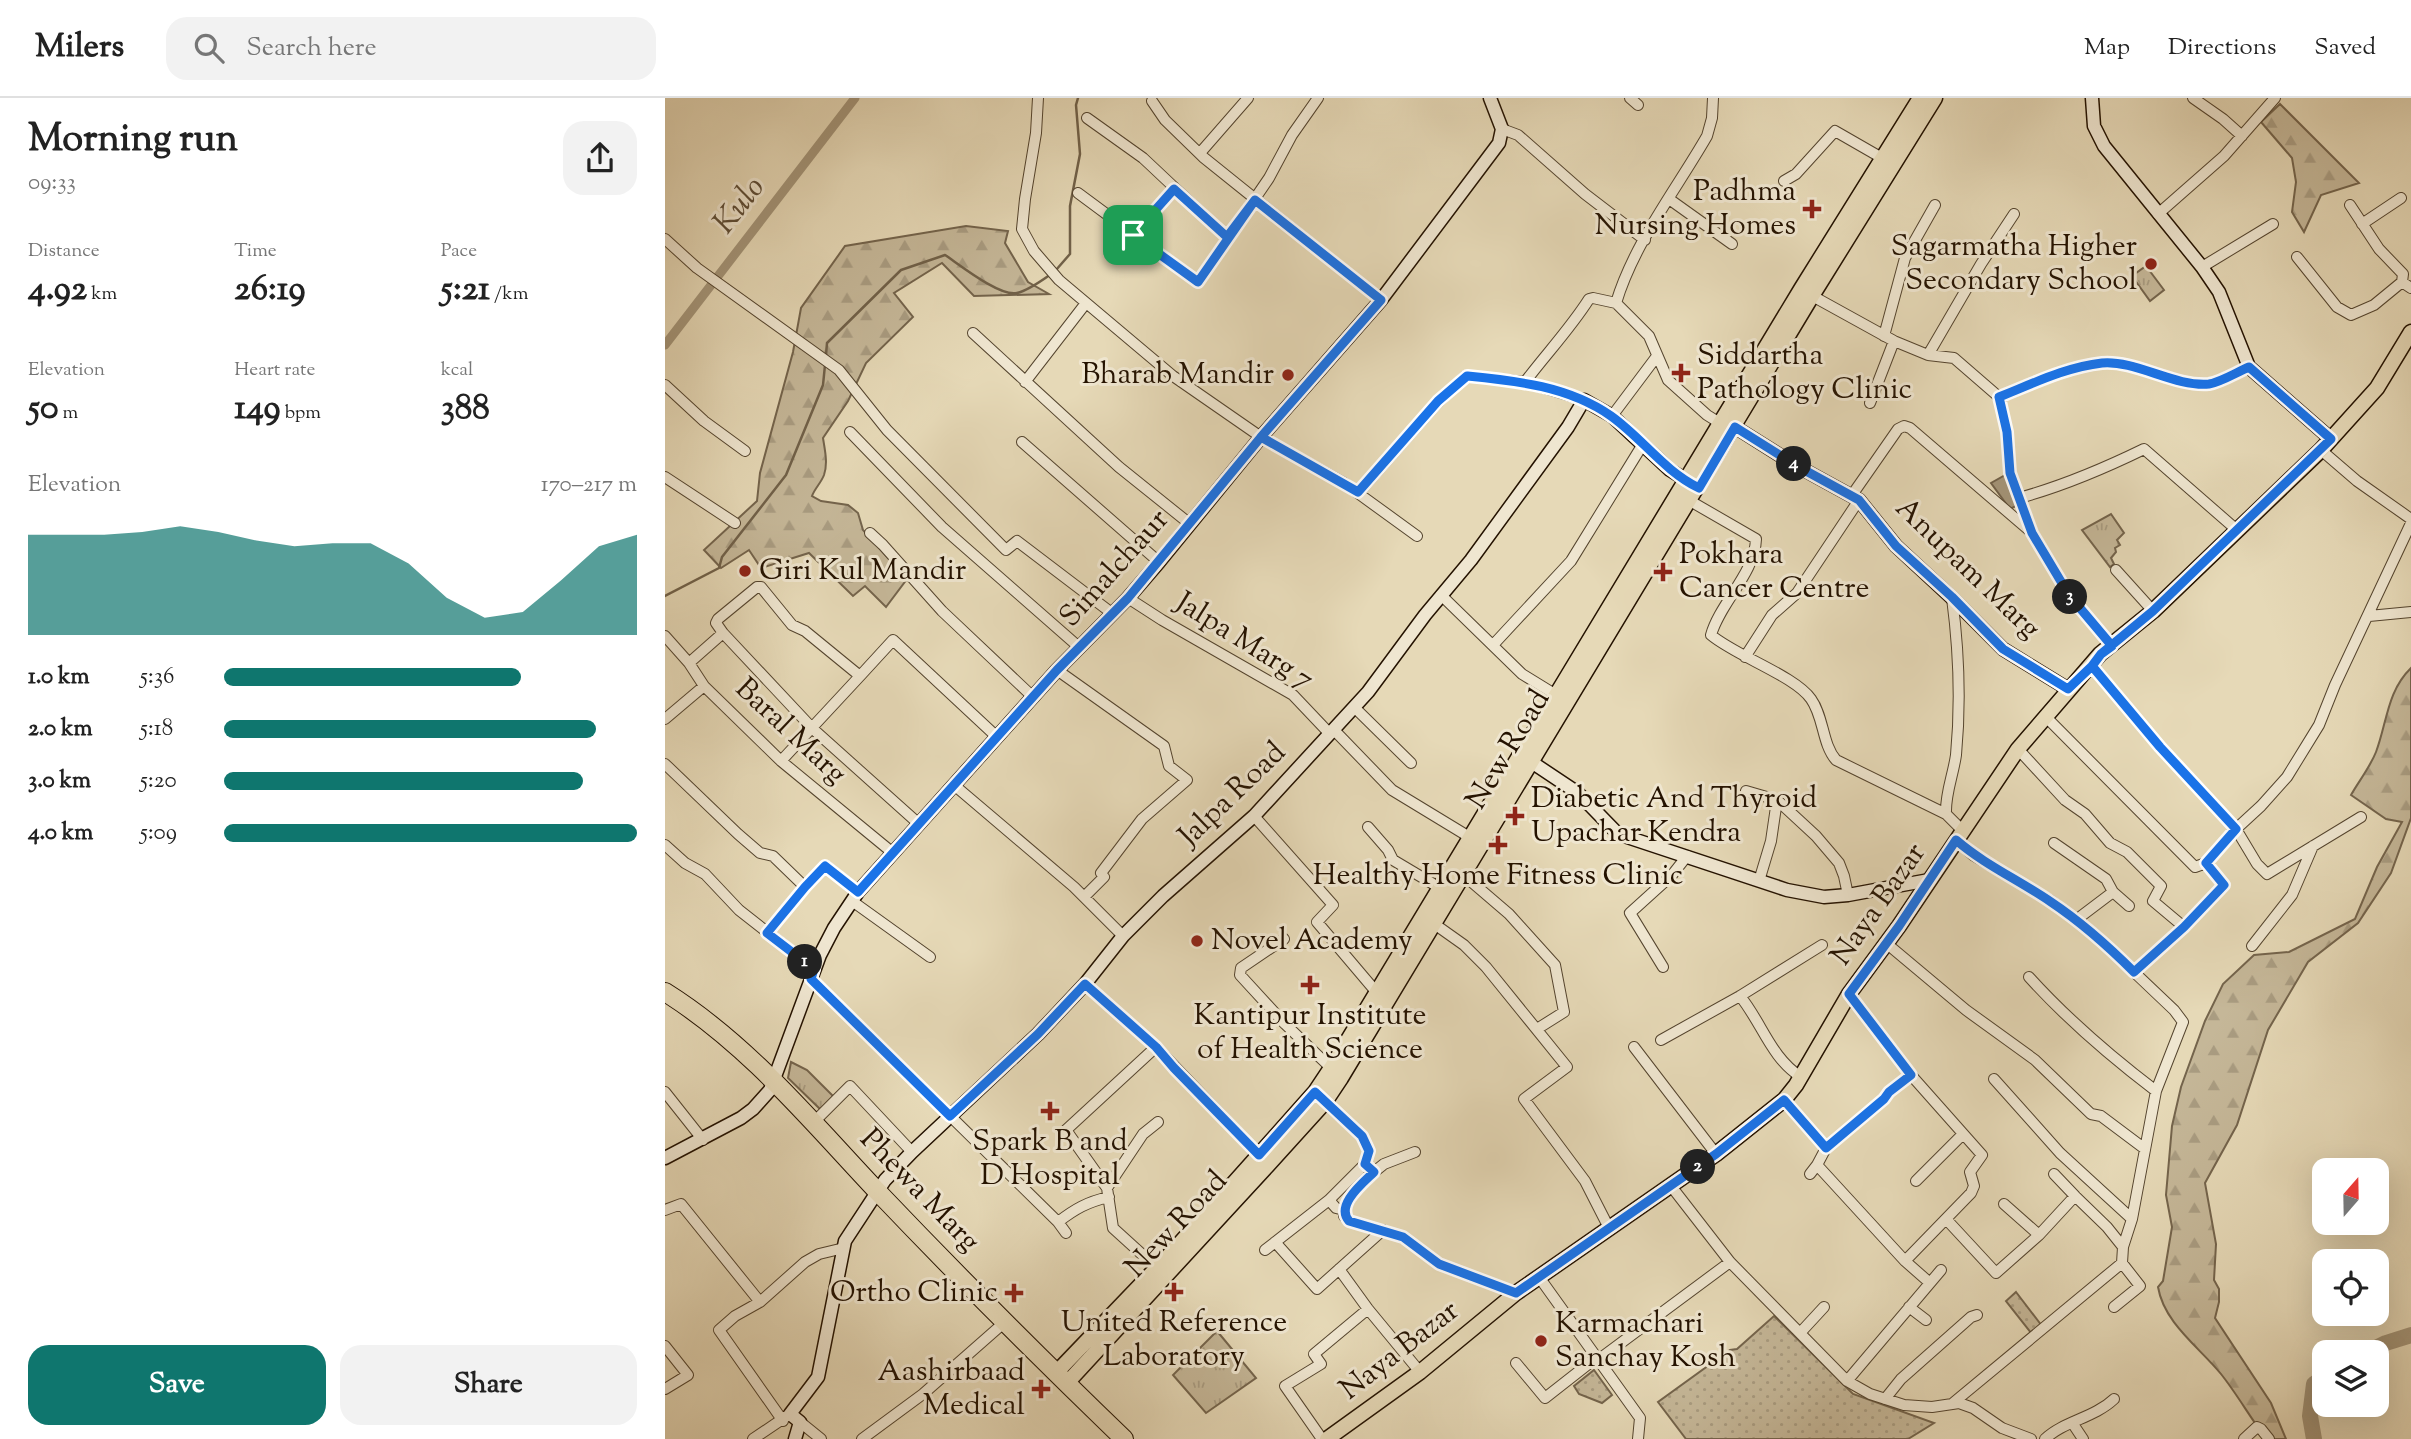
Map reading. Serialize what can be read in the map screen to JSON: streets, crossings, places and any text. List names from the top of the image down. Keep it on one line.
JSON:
{"streets":{"highway":["Phewa Marg"],"main road":["Simalchaur","Anupam Marg","New Road","Jalpa Road","Naya Bazar"],"street":["Jalpa Marg 7","Baral Marg"]},"crossings":[["Simalchaur","Jalpa Marg 7"],["Simalchaur","Baral Marg"],["Simalchaur","Phewa Marg"],["Anupam Marg","New Road"],["Anupam Marg","Naya Bazar"],["Jalpa Marg 7","New Road"],["Jalpa Marg 7","Jalpa Road"],["New Road","Phewa Marg"],["Jalpa Road","Phewa Marg"]],"water":["Kulo"],"places":{"health":["Padhma Nursing Homes","Siddartha Pathology Clinic","Pokhara Cancer Centre","Diabetic And Thyroid Upachar Kendra","Healthy Home Fitness Clinic","Kantipur Institute of Health Science","Spark B and D Hospital","United Reference Laboratory","Ortho Clinic","Aashirbaad Medical"],"other":["Sagarmatha Higher Secondary School","Bharab Mandir","Giri Kul Mandir","Novel Academy","Karmachari Sanchay Kosh"]},"north":"top","page":{"header":"Milers","search":"Search here","nav":["Map","Directions","Saved"],"heading":["Morning run","09:33"],"stats":[["Distance","4.92 km"],["Time","26:19"],["Pace","5:21 /km"],["Elevation","50 m"],["Heart rate","149 bpm"],["kcal","388"]],"pins":["4","3","1","2"],"chart":["Elevation","170–217 m"],"list":[{"name":"1.0 km","note":"5:36"},{"name":"2.0 km","note":"5:18"},{"name":"3.0 km","note":"5:20"},{"name":"4.0 km","note":"5:09"}],"buttons":["Save","Share"]}}
